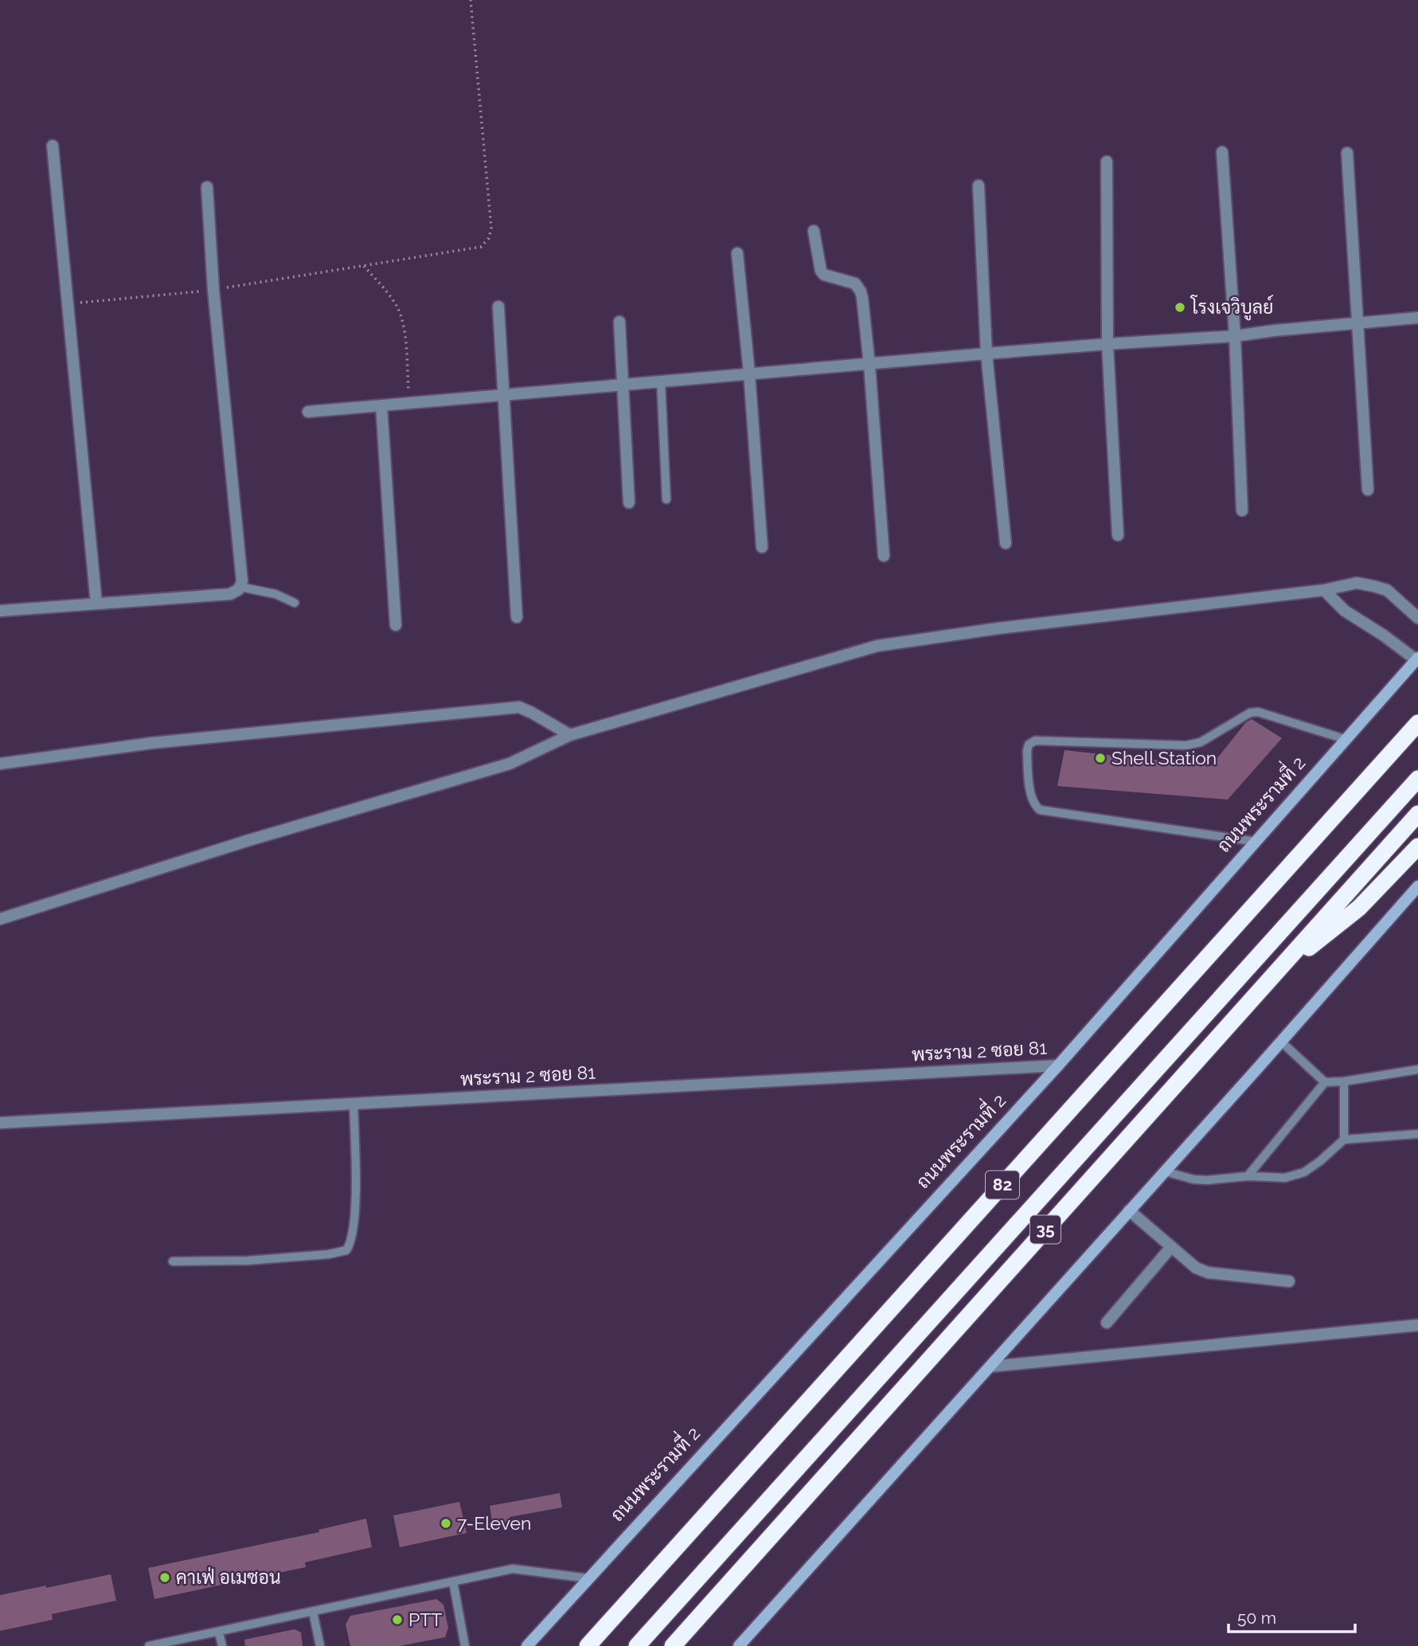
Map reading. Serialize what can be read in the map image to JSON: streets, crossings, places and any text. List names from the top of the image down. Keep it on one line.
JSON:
{"streets":{"highway":["82","35"],"main road":["ถนนพระรามที่ 2"],"street":["พระราม 2 ซอย 81"]},"crossings":[["ถนนพระรามที่ 2","พระราม 2 ซอย 81"]],"places":["โรงเจวิบูลย์","Shell Station","7-Eleven","คาเฟ่ อเมซอน","PTT"],"scale_bar":"50 m"}
